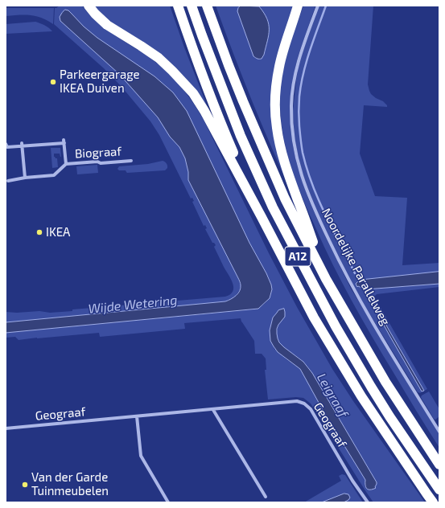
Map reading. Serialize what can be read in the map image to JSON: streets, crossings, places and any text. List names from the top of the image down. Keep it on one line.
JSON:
{"streets":{"highway":["A12"],"street":["Biograaf","Noordelijke Parallelweg","Geograaf"]},"water":["Wijde Wetering","Leigraaf"],"places":["Parkeergarage IKEA Duiven","IKEA","Van der Garde Tuinmeubelen"]}
